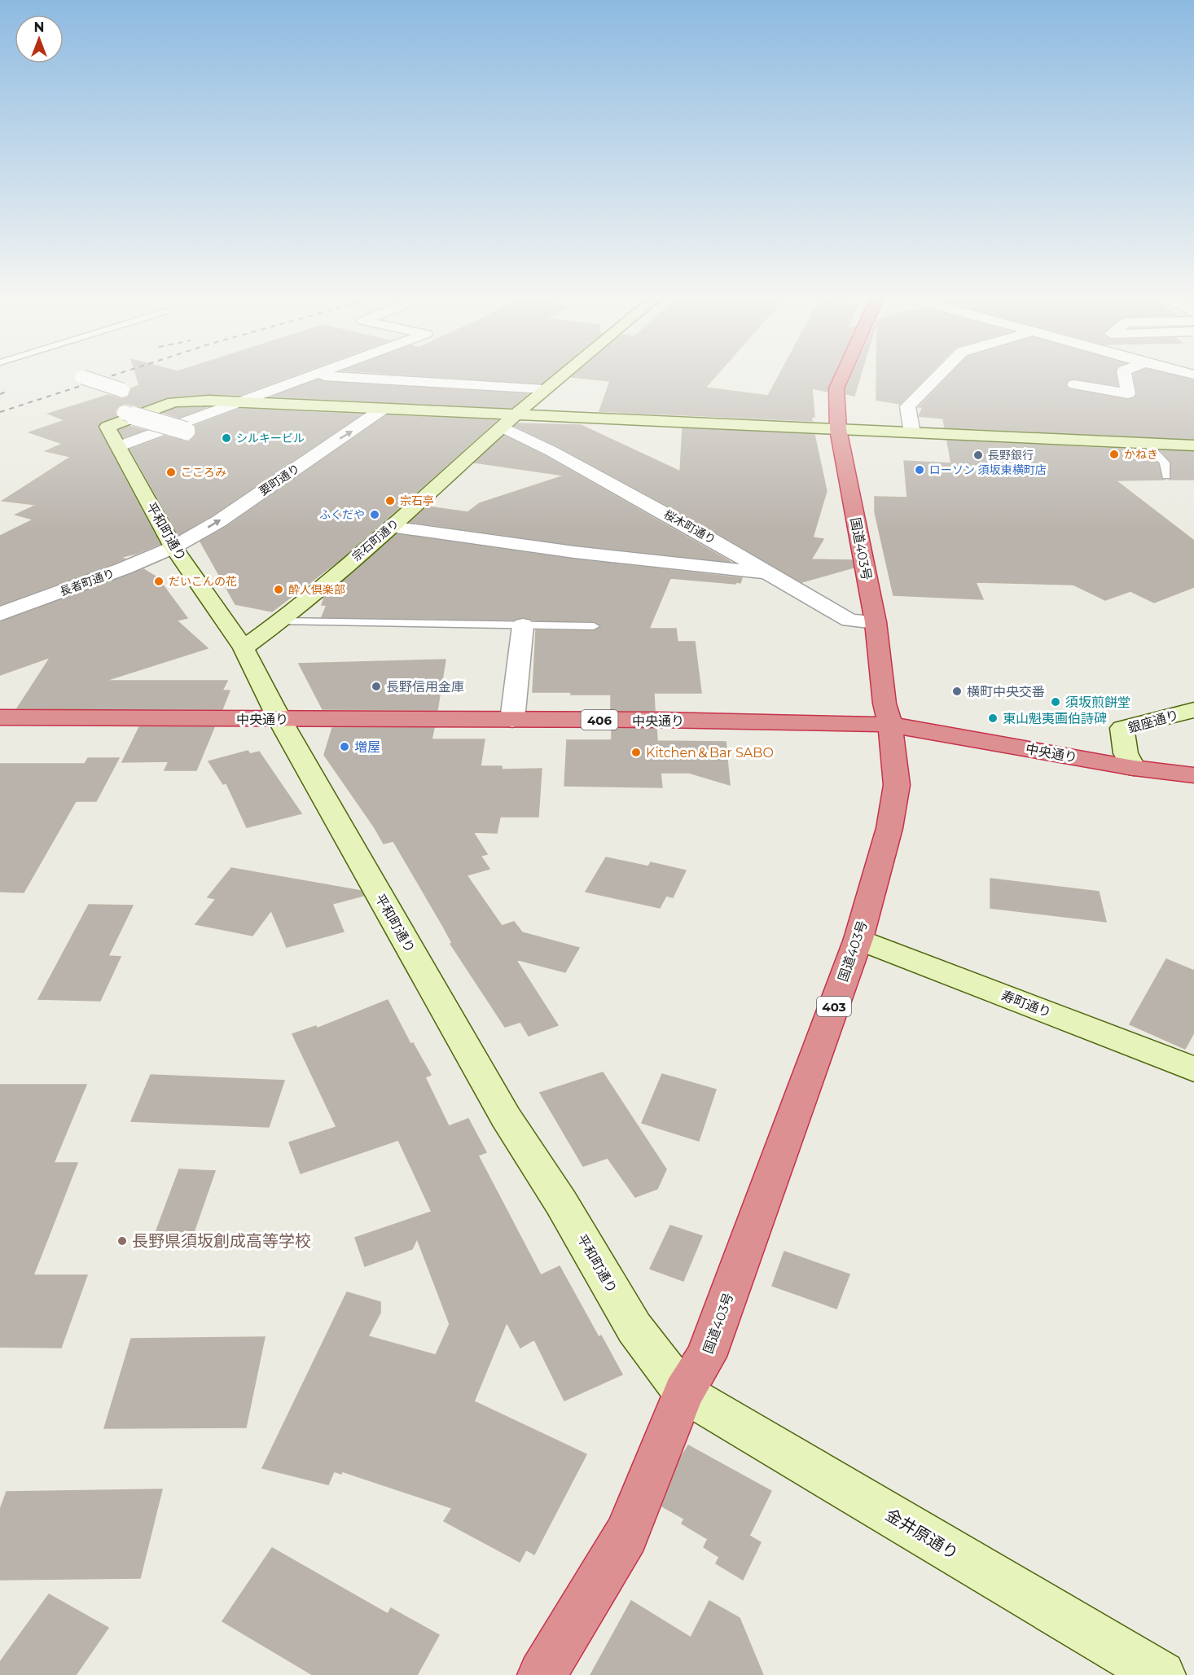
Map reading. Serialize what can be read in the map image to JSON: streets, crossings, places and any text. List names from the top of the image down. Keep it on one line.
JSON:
{"streets":{"highway":["国道403号","中央通り","406","403"],"street":["要町通り","桜木町通り","平和町通り","宗石町通り","長者町通り","銀座通り","寿町通り","金井原通り"]},"crossings":[["要町通り","平和町通り"],["要町通り","長者町通り"],["桜木町通り","宗石町通り"],["桜木町通り","国道403号"],["平和町通り","宗石町通り"],["平和町通り","国道403号"],["平和町通り","長者町通り"],["平和町通り","中央通り"],["平和町通り","金井原通り"],["国道403号","中央通り"],["国道403号","寿町通り"],["国道403号","金井原通り"],["中央通り","銀座通り"]],"places":["シルキービル","かねき","長野銀行","ローソン 須坂東横町店","こころみ","宗石亭","ふくだや","だいこんの花","酔人倶楽部","長野信用金庫","横町中央交番","須坂煎餅堂","東山魁夷画伯詩碑","増屋","Kitchen＆Bar SABO","長野県須坂創成高等学校"],"north":"top"}
